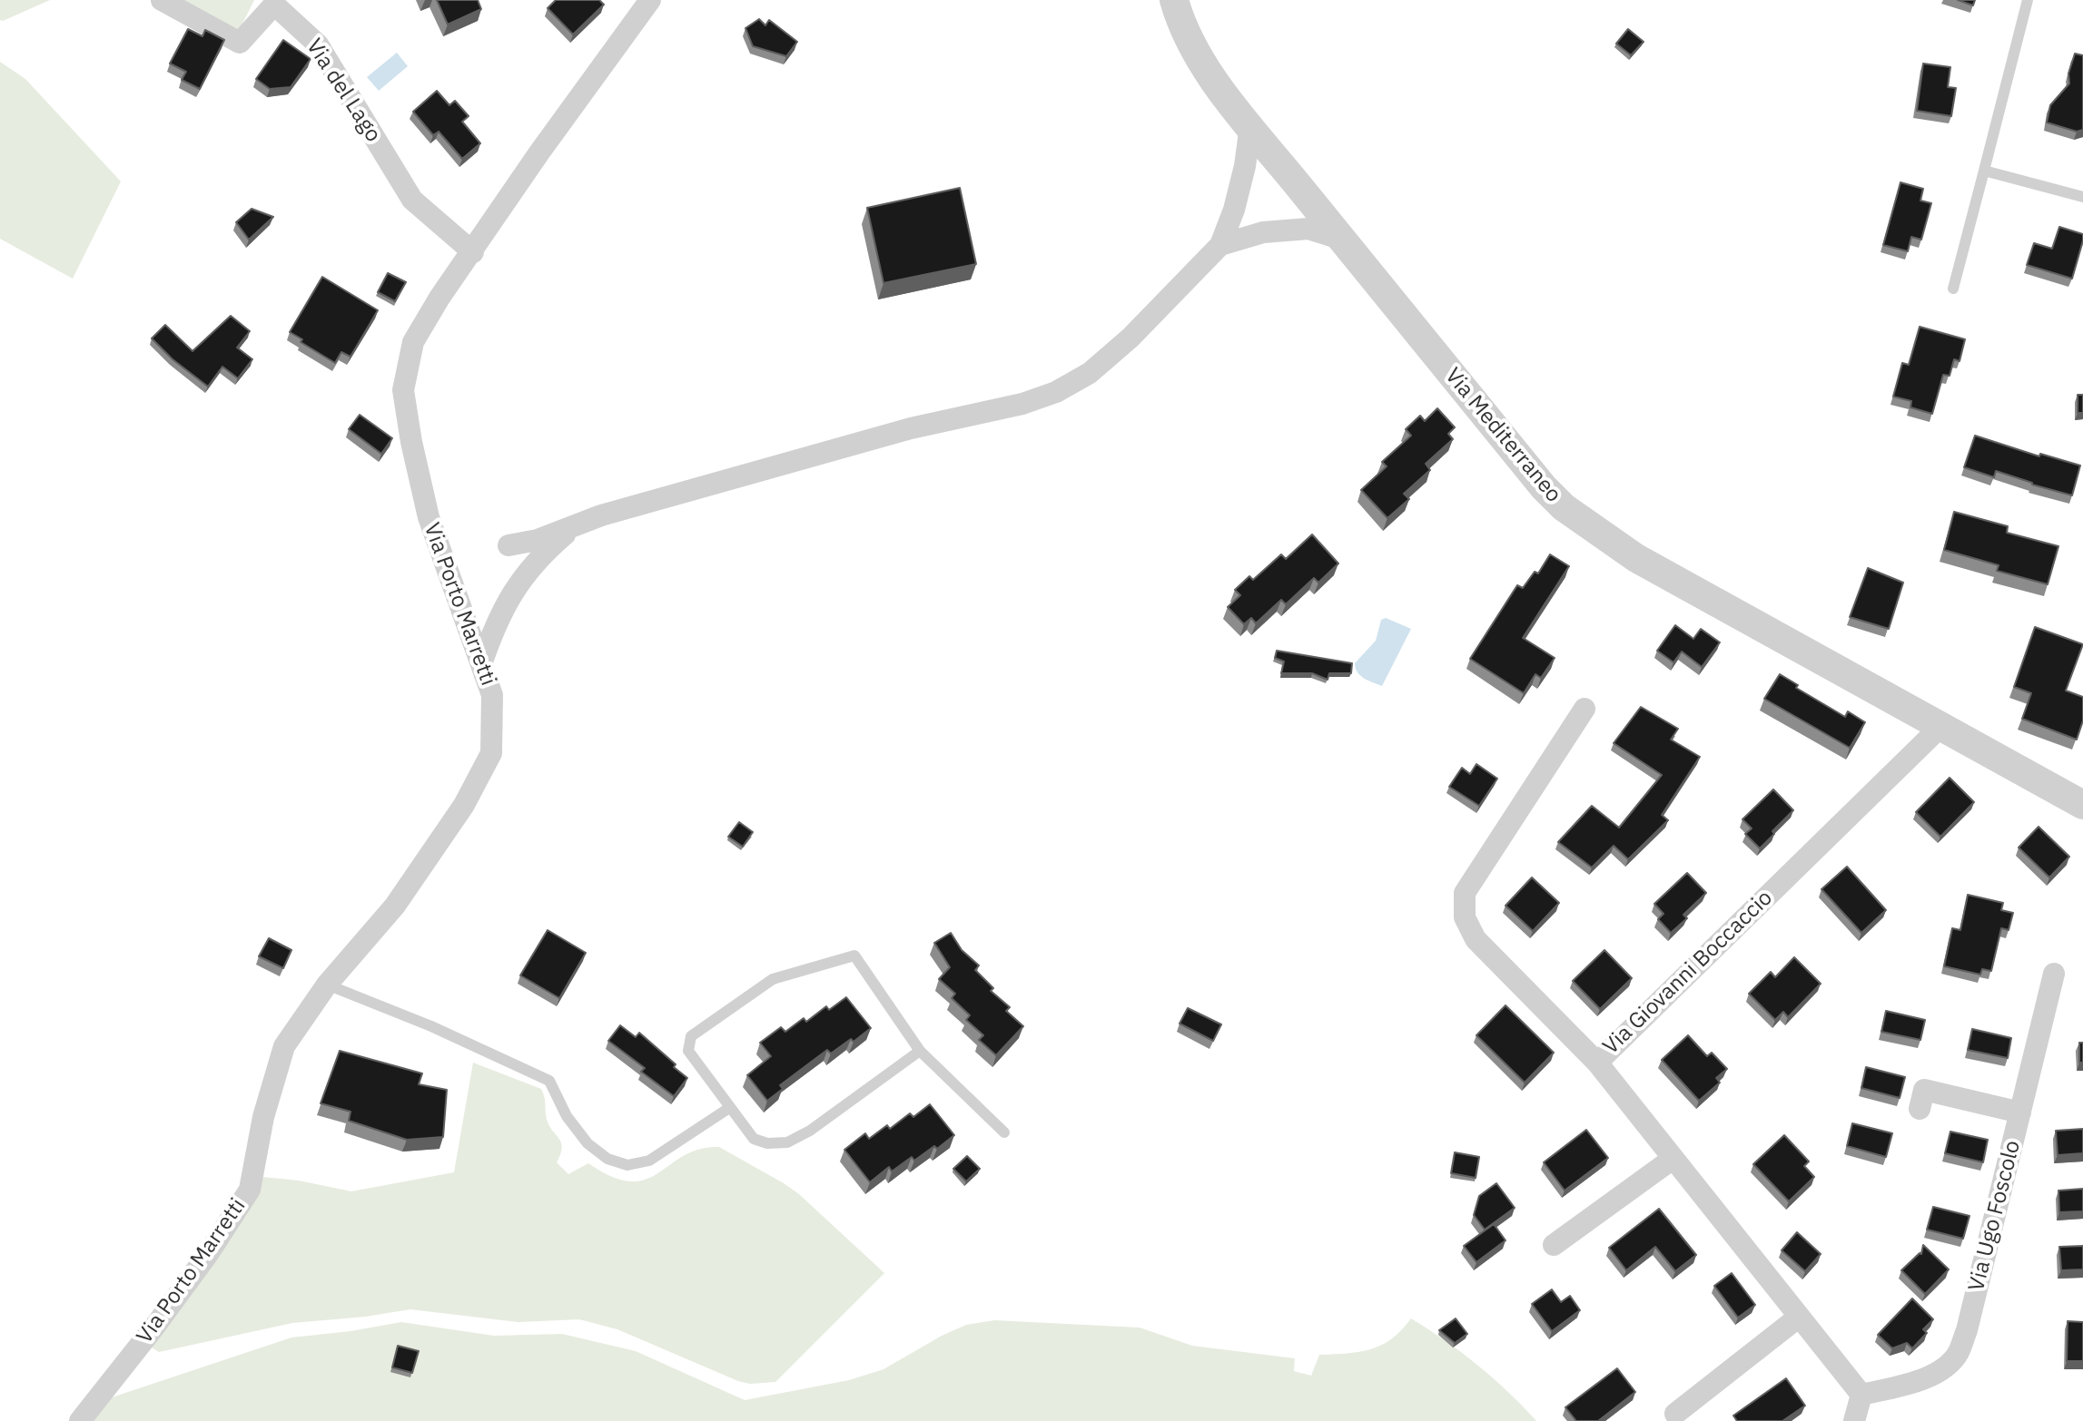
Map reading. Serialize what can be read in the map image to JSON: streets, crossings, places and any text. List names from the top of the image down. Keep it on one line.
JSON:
{"streets":{"street":["Via del Lago","Via Mediterraneo","Via Porto Marretti","Via Giovanni Boccaccio","Via Ugo Foscolo"]},"crossings":[["Via del Lago","Via Porto Marretti"],["Via Mediterraneo","Via Giovanni Boccaccio"]]}
